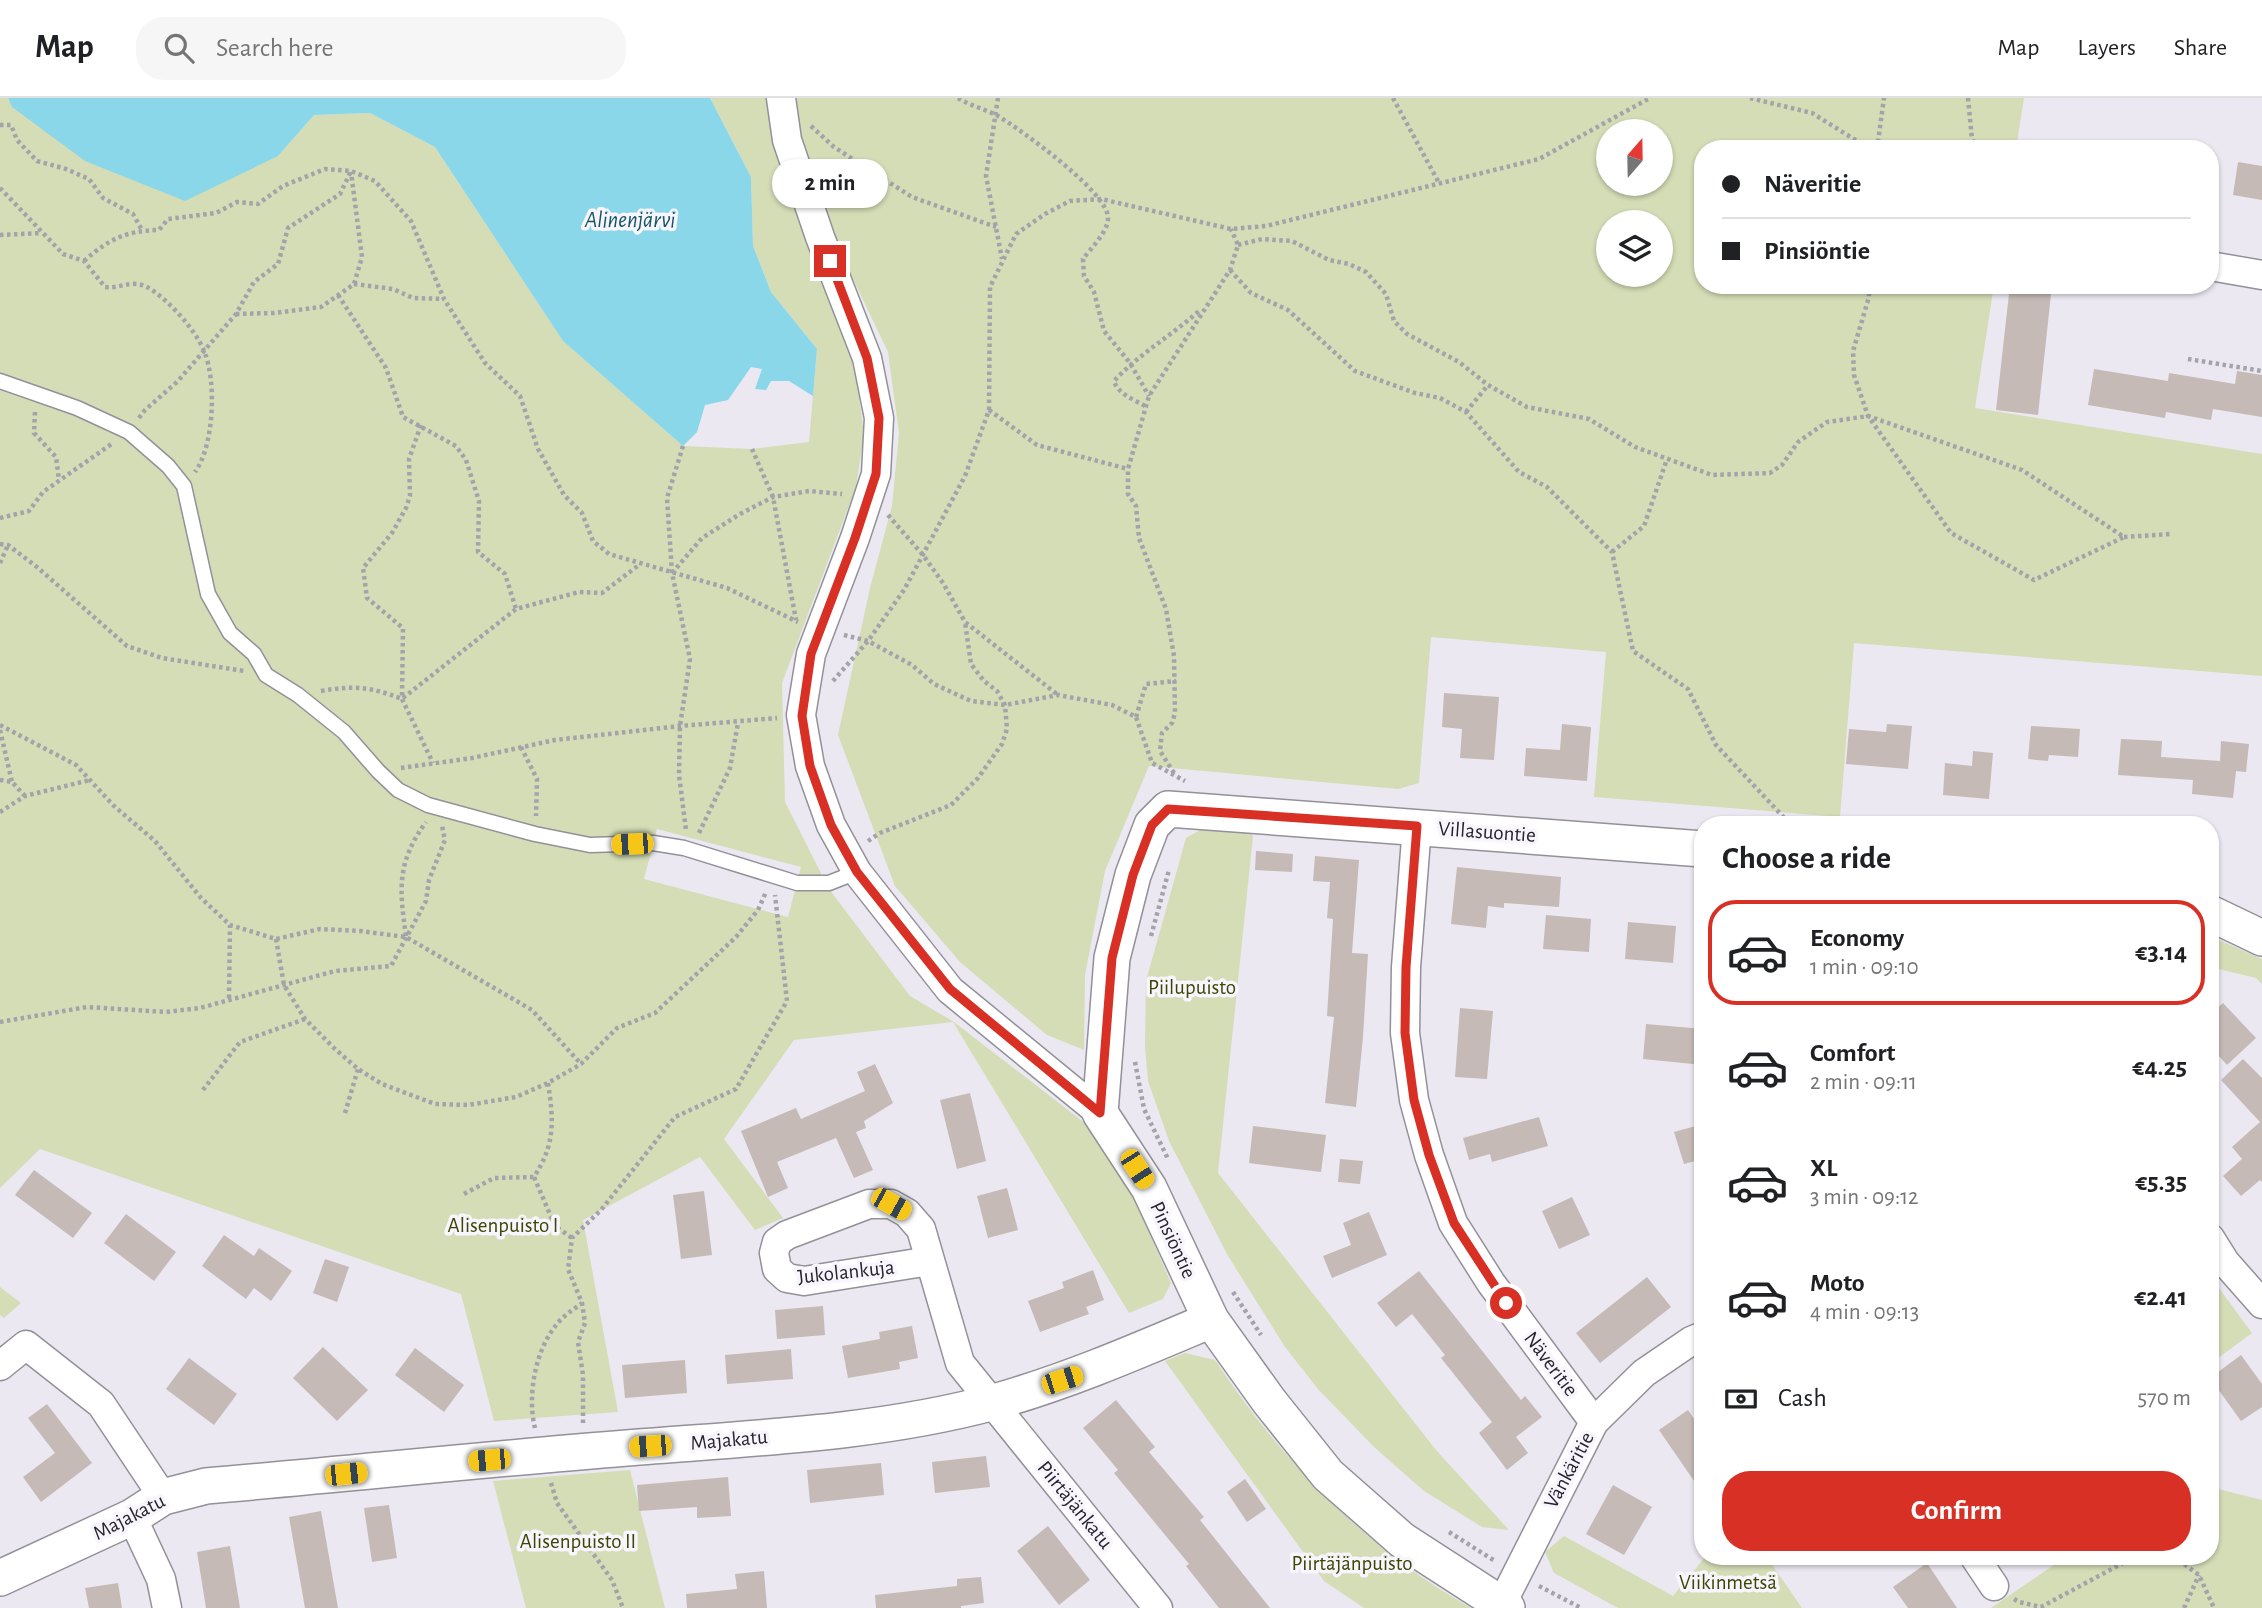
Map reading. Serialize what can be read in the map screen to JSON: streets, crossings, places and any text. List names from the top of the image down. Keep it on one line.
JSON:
{"streets":{"street":["Villasuontie","Pinsiöntie","Jukolankuja","Näveritie","Majakatu","Vänkäritie","Piirtäjänkatu"]},"crossings":[["Villasuontie","Pinsiöntie"],["Villasuontie","Näveritie"],["Pinsiöntie","Majakatu"],["Pinsiöntie","Vänkäritie"],["Jukolankuja","Majakatu"],["Jukolankuja","Piirtäjänkatu"],["Näveritie","Vänkäritie"],["Majakatu","Piirtäjänkatu"]],"water":["Alinenjärvi"],"parks":["Piilupuisto","Alisenpuisto I","Alisenpuisto II","Piirtäjänpuisto","Viikinmetsä"],"north":"top","page":{"header":"Map","search":"Search here","nav":["Map","Layers","Share"],"banner":["Näveritie","Pinsiöntie"],"bubble":"2 min","heading":"Choose a ride","list":[{"name":"Economy","note":"1 min · 09:10","value":"€3.14"},{"name":"Comfort","note":"2 min · 09:11","value":"€4.25"},{"name":"XL","note":"3 min · 09:12","value":"€5.35"},{"name":"Moto","note":"4 min · 09:13","value":"€2.41"}],"pay":["Cash","570 m"],"buttons":"Confirm"}}
